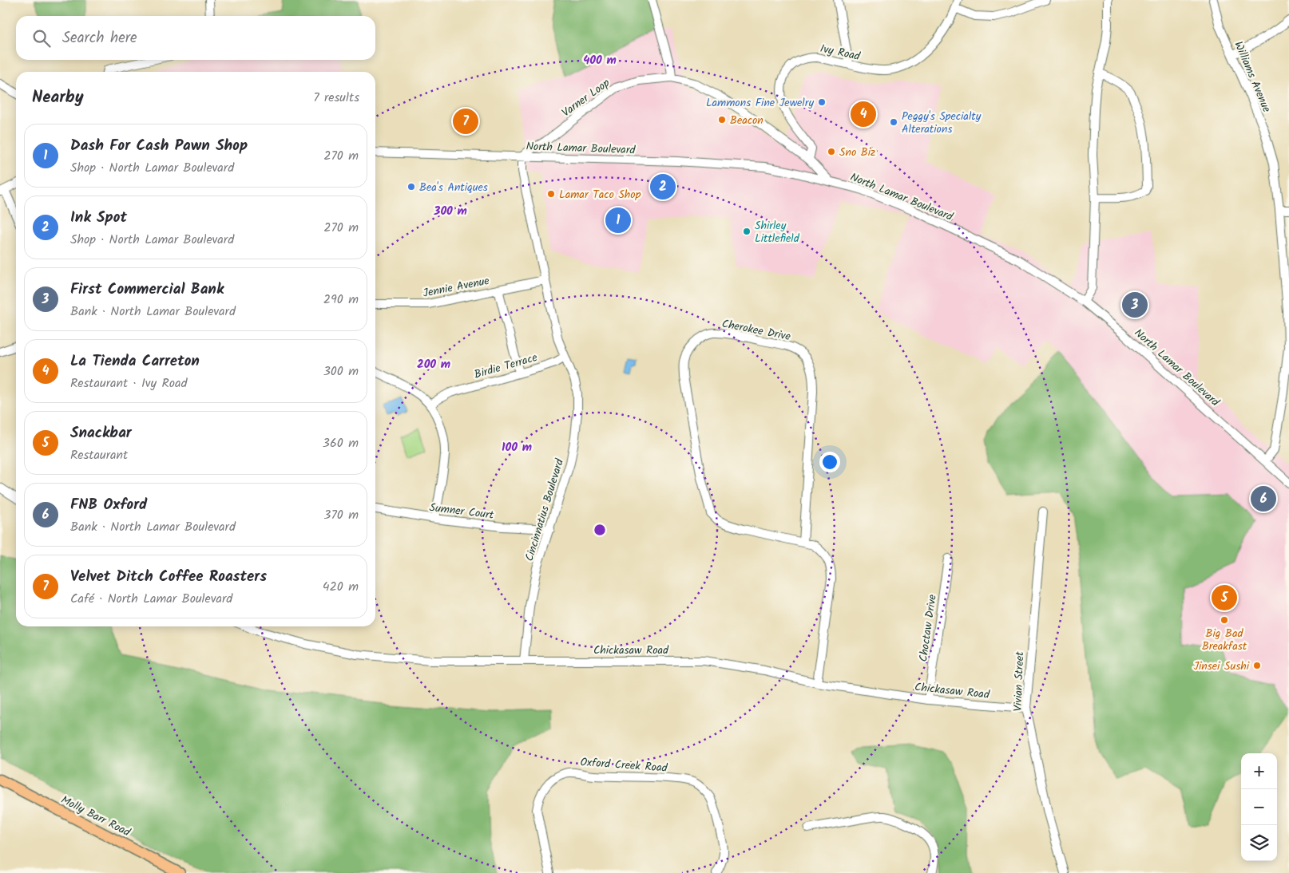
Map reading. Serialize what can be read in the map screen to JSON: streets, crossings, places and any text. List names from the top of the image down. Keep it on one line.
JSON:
{"streets":{"main road":["Molly Barr Road"],"street":["Ivy Road","Williams Avenue","Varner Loop","North Lamar Boulevard","Jennie Avenue","Cherokee Drive","Birdie Terrace","Cincinnatius Boulevard","Sumner Court","Choctaw Drive","Chickasaw Road","Vivian Street","Oxford Creek Road"]},"crossings":[["Ivy Road","Varner Loop"],["Williams Avenue","North Lamar Boulevard"],["Varner Loop","North Lamar Boulevard"],["Varner Loop","Cincinnatius Boulevard"],["North Lamar Boulevard","Cincinnatius Boulevard"],["Jennie Avenue","Cincinnatius Boulevard"],["Cherokee Drive","Chickasaw Road"],["Birdie Terrace","Cincinnatius Boulevard"],["Cincinnatius Boulevard","Sumner Court"],["Cincinnatius Boulevard","Chickasaw Road"],["Choctaw Drive","Chickasaw Road"],["Chickasaw Road","Vivian Street"]],"places":["Lammons Fine Jewelry","Beacon","Peggy's Specialty Alterations","Sno Biz","Bea's Antiques","Lamar Taco Shop","Shirley Littlefield","Big Bad Breakfast","Jinsei Sushi"],"page":{"search":"Search here","heading":["Nearby","7 results"],"pins":["4","7","2","1","3","6","5"],"list":[{"mark":"1","name":"Dash For Cash Pawn Shop","note":"Shop · North Lamar Boulevard","value":"270 m"},{"mark":"2","name":"Ink Spot","note":"Shop · North Lamar Boulevard","value":"270 m"},{"mark":"3","name":"First Commercial Bank","note":"Bank · North Lamar Boulevard","value":"290 m"},{"mark":"4","name":"La Tienda Carreton","note":"Restaurant · Ivy Road","value":"300 m"},{"mark":"5","name":"Snackbar","note":"Restaurant","value":"360 m"},{"mark":"6","name":"FNB Oxford","note":"Bank · North Lamar Boulevard","value":"370 m"},{"mark":"7","name":"Velvet Ditch Coffee Roasters","note":"Café · North Lamar Boulevard","value":"420 m"}],"map_buttons":["+","−"]},"rings":["400 m","300 m","200 m","100 m"]}
